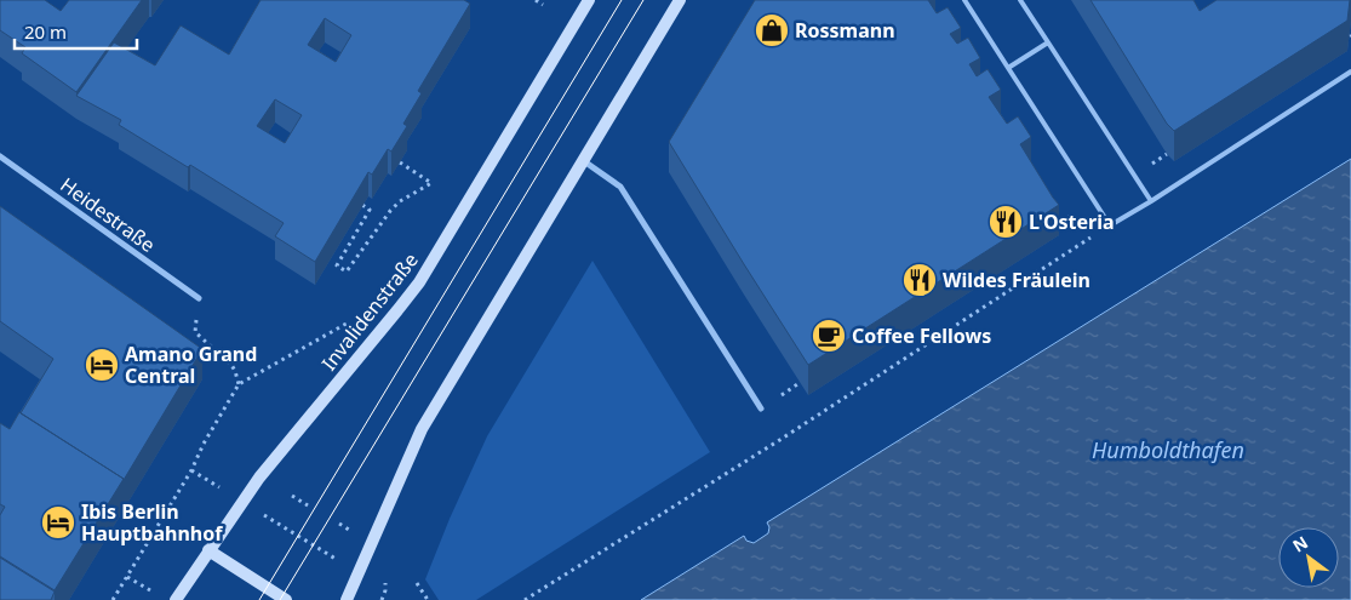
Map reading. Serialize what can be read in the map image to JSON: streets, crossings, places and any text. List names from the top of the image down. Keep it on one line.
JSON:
{"streets":{"main road":["Invalidenstraße"],"street":["Heidestraße"]},"water":["Humboldthafen"],"places":{"shop":["Rossmann"],"restaurant":["L'Osteria","Wildes Fräulein"],"cafe":["Coffee Fellows"],"hotel":["Amano Grand Central","Ibis Berlin Hauptbahnhof"]},"scale_bar":"20 m","north":"top left"}
